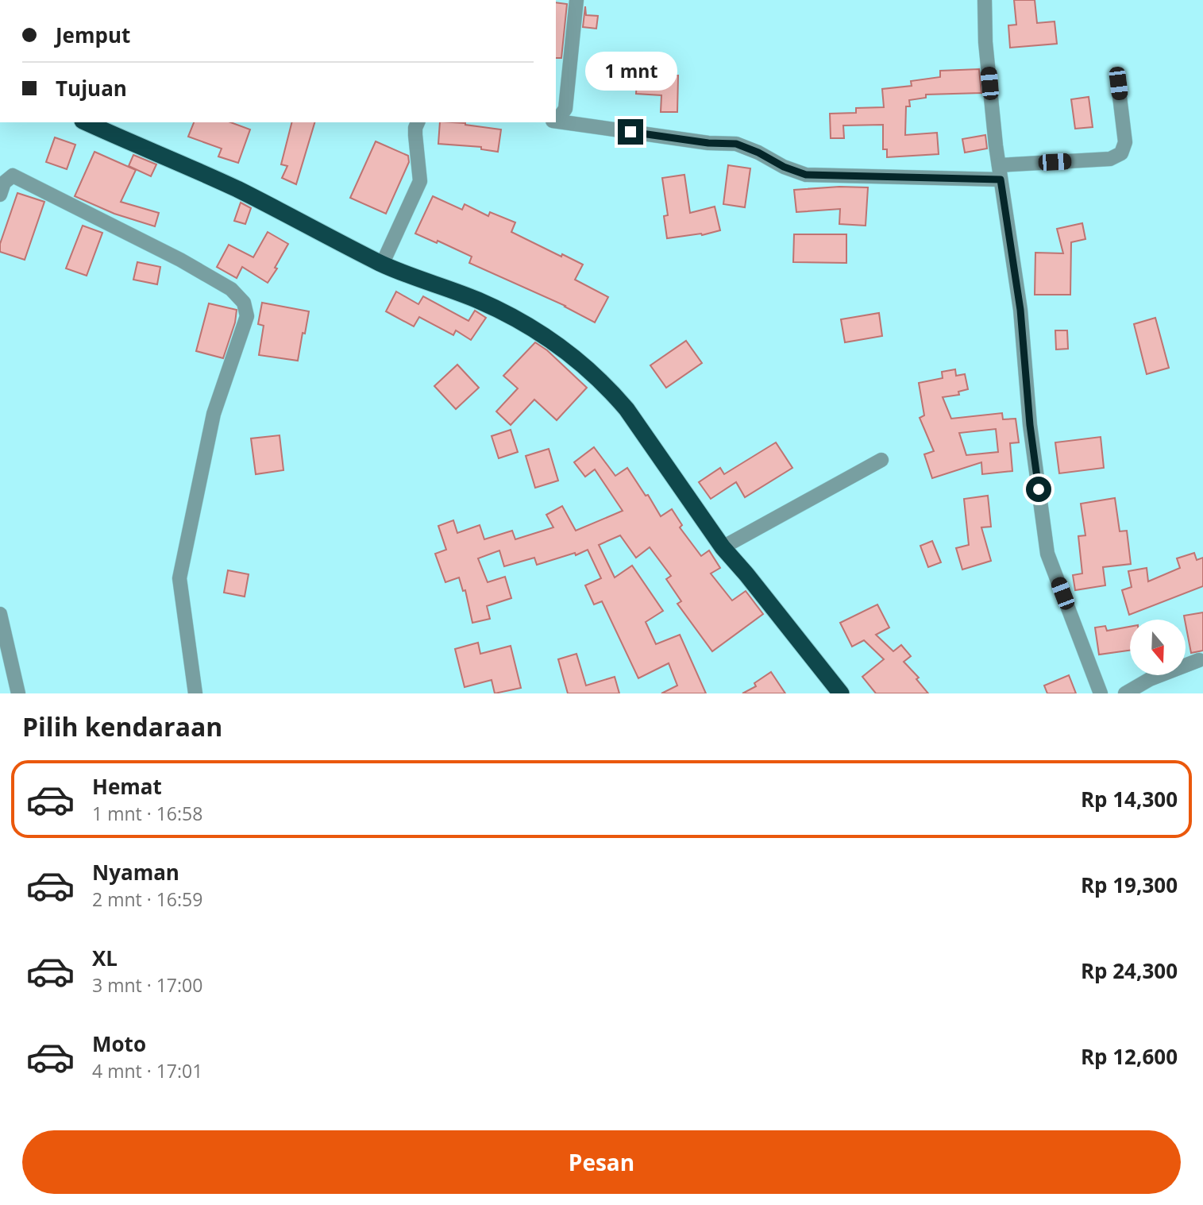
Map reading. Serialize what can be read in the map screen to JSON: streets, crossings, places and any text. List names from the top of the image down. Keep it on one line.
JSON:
{"north":"bottom","page":{"banner":["Jemput","Tujuan"],"bubble":"1 mnt","heading":"Pilih kendaraan","list":[{"name":"Hemat","note":"1 mnt · 16:58","value":"Rp 14,300"},{"name":"Nyaman","note":"2 mnt · 16:59","value":"Rp 19,300"},{"name":"XL","note":"3 mnt · 17:00","value":"Rp 24,300"},{"name":"Moto","note":"4 mnt · 17:01","value":"Rp 12,600"}],"buttons":"Pesan"}}
